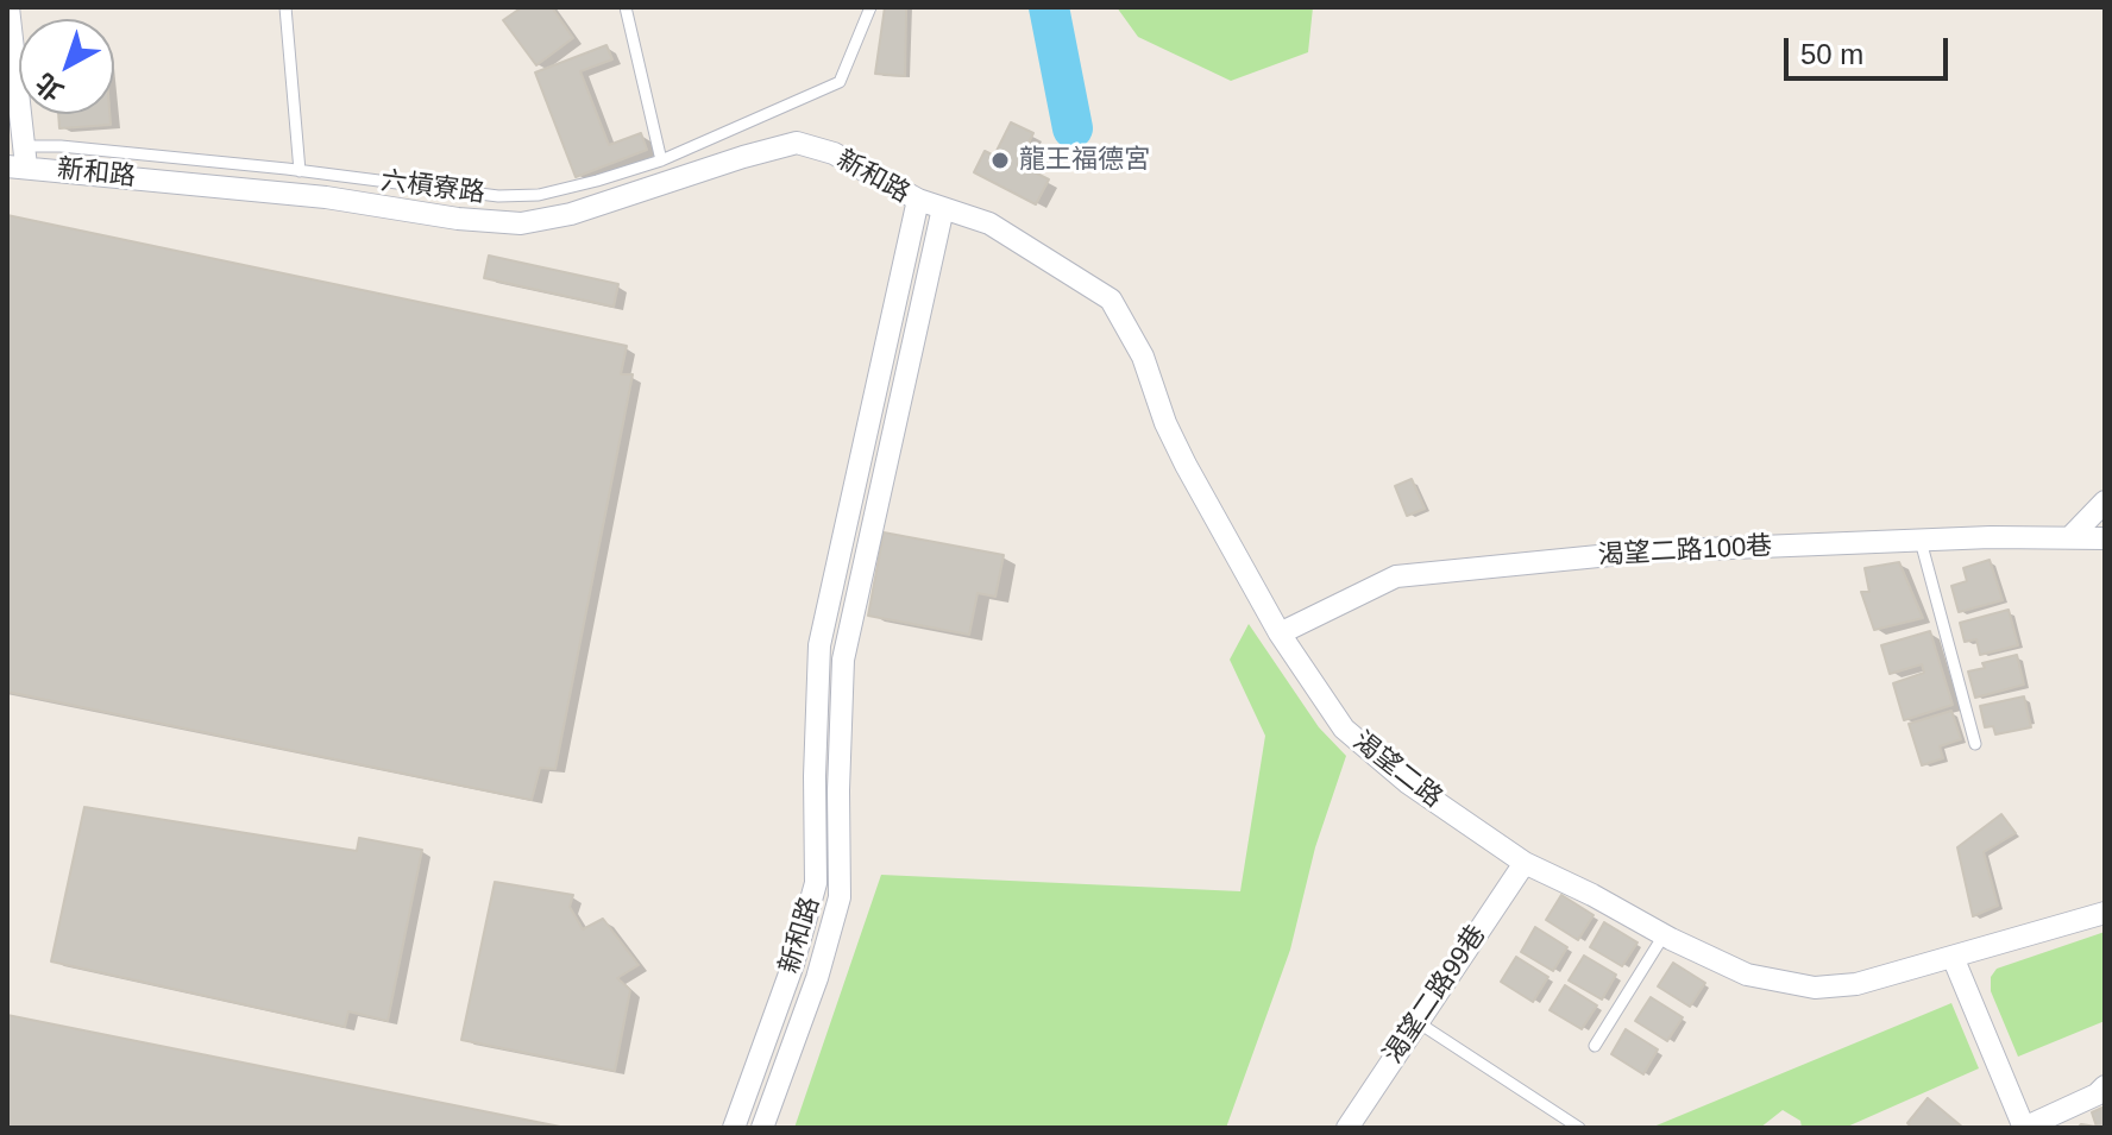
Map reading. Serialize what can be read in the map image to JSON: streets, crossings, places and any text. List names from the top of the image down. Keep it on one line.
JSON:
{"streets":{"street":["新和路","渴望二路100巷","渴望二路","渴望二路99巷"],"lane":["六槓寮路"]},"crossings":[["新和路","六槓寮路"],["新和路","渴望二路"],["渴望二路100巷","渴望二路"],["渴望二路","渴望二路99巷"]],"places":["龍王福德宮"],"scale_bar":"50 m","north":"bottom left"}
